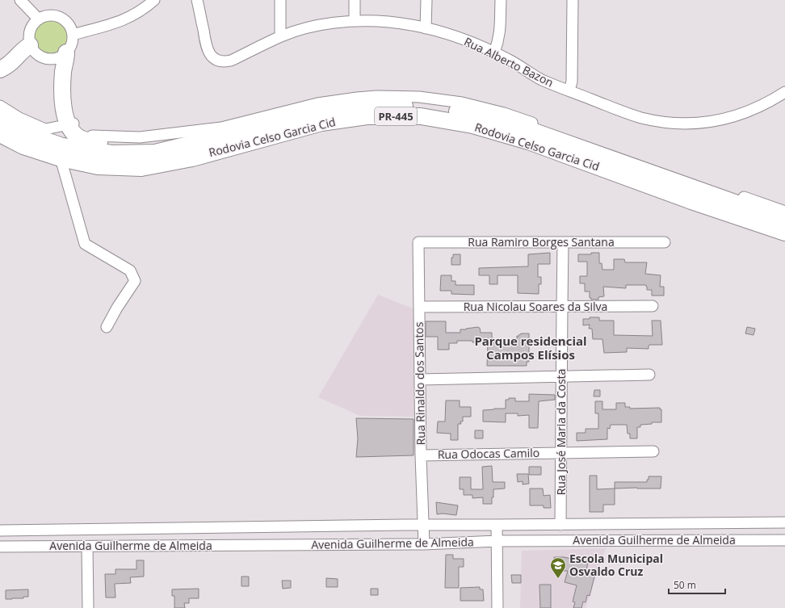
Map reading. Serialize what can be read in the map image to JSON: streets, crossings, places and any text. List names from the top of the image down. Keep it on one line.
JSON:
{"streets":{"highway":["PR-445","Rodovia Celso Garcia Cid"],"street":["Rua Alberto Bazon","Rua Ramiro Borges Santana","Rua Nicolau Soares da Silva","Rua Rinaldo dos Santos","Rua José Maria da Costa","Rua Odocas Camilo","Avenida Guilherme de Almeida"]},"crossings":[["Rua Ramiro Borges Santana","Rua Rinaldo dos Santos"],["Rua Ramiro Borges Santana","Rua José Maria da Costa"],["Rua Nicolau Soares da Silva","Rua Rinaldo dos Santos"],["Rua Nicolau Soares da Silva","Rua José Maria da Costa"],["Rua Rinaldo dos Santos","Rua Odocas Camilo"],["Rua Rinaldo dos Santos","Avenida Guilherme de Almeida"],["Rua José Maria da Costa","Rua Odocas Camilo"],["Rua José Maria da Costa","Avenida Guilherme de Almeida"]],"districts":["Parque residencial Campos Elísios"],"places":{"school or university":["Escola Municipal Osvaldo Cruz"]},"scale_bar":"50 m"}
